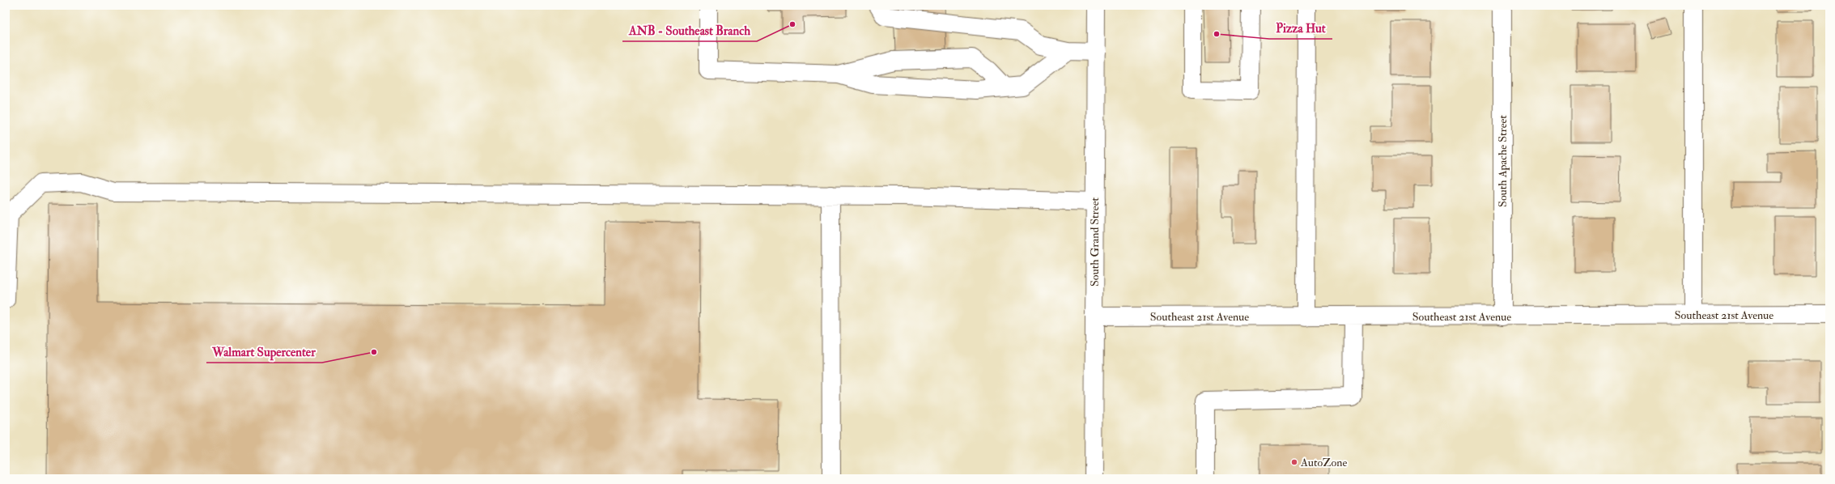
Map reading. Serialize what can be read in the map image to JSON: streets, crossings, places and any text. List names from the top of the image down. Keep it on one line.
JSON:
{"streets":{"street":["South Apache Street","South Grand Street","Southeast 21st Avenue"]},"crossings":[["South Apache Street","Southeast 21st Avenue"],["South Grand Street","Southeast 21st Avenue"]],"places":["ANB - Southeast Branch","Pizza Hut","Walmart Supercenter","AutoZone"]}
